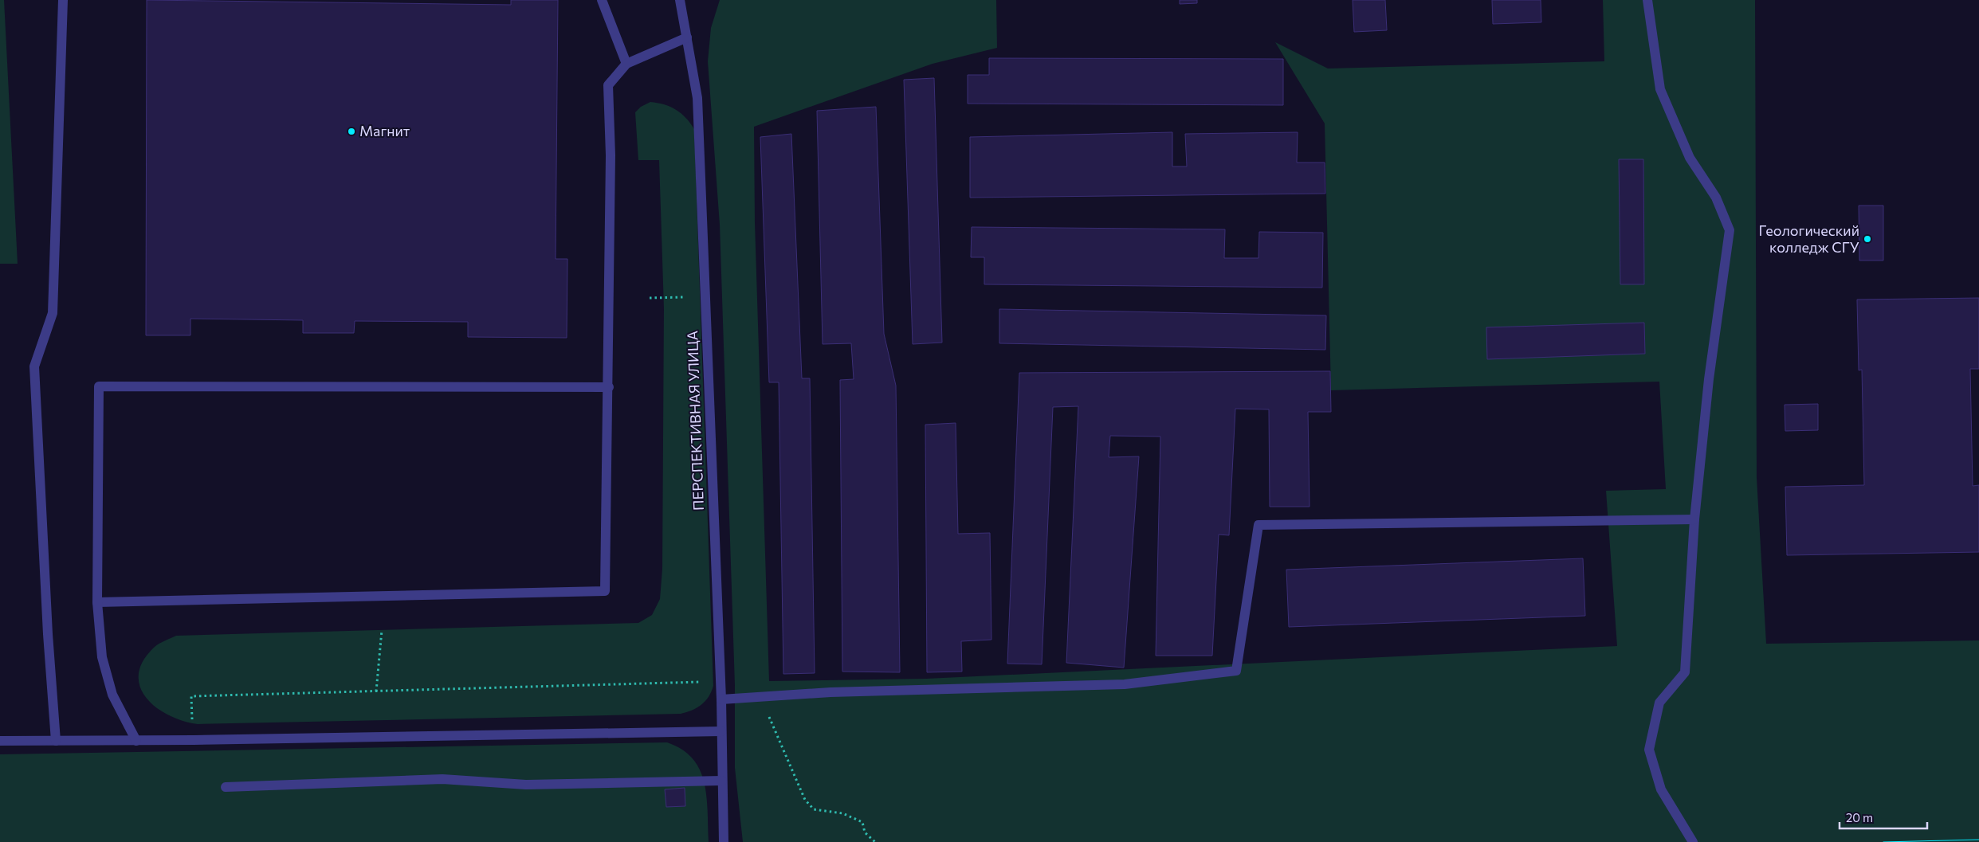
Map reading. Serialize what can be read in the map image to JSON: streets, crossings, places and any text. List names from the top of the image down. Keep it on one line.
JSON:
{"streets":{"street":["ПЕРСПЕКТИВНАЯ УЛИЦА"]},"places":["Магнит","Геологический колледж СГУ"],"scale_bar":"20 m"}
